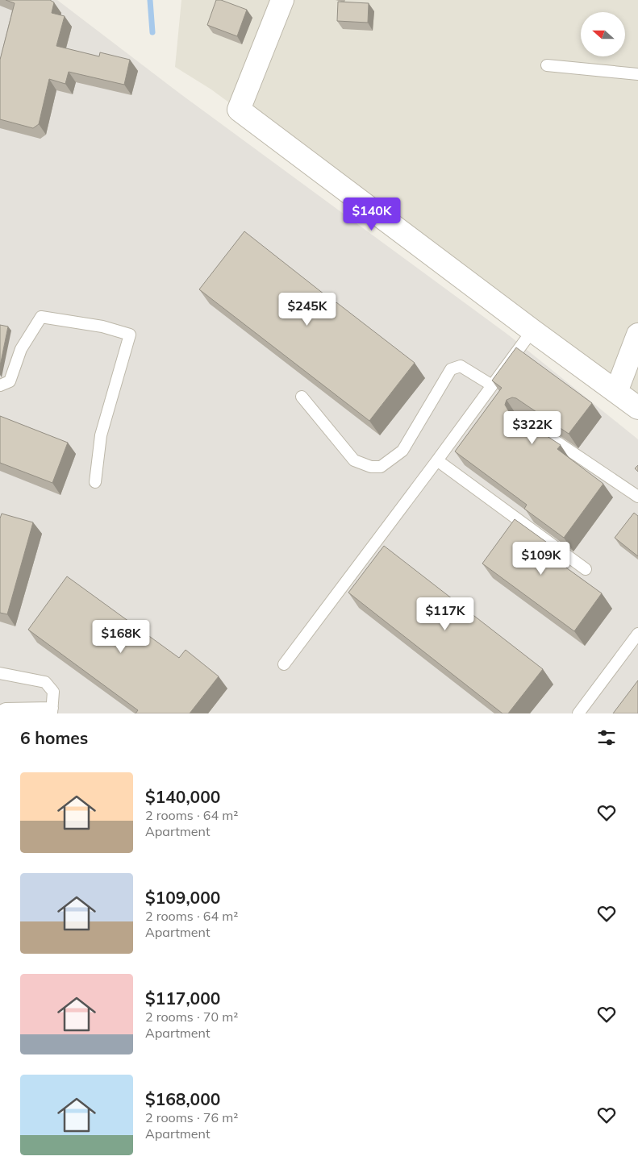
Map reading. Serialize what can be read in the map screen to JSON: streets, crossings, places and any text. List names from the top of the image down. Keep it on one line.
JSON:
{"north":"left","page":{"price":["$140K","$245K","$322K","$109K","$117K","$168K"],"heading":"6 homes","list":[{"name":"$140,000","note":"2 rooms · 64 m² · Apartment"},{"name":"$109,000","note":"2 rooms · 64 m² · Apartment"},{"name":"$117,000","note":"2 rooms · 70 m² · Apartment"},{"name":"$168,000","note":"2 rooms · 76 m² · Apartment"}]}}
